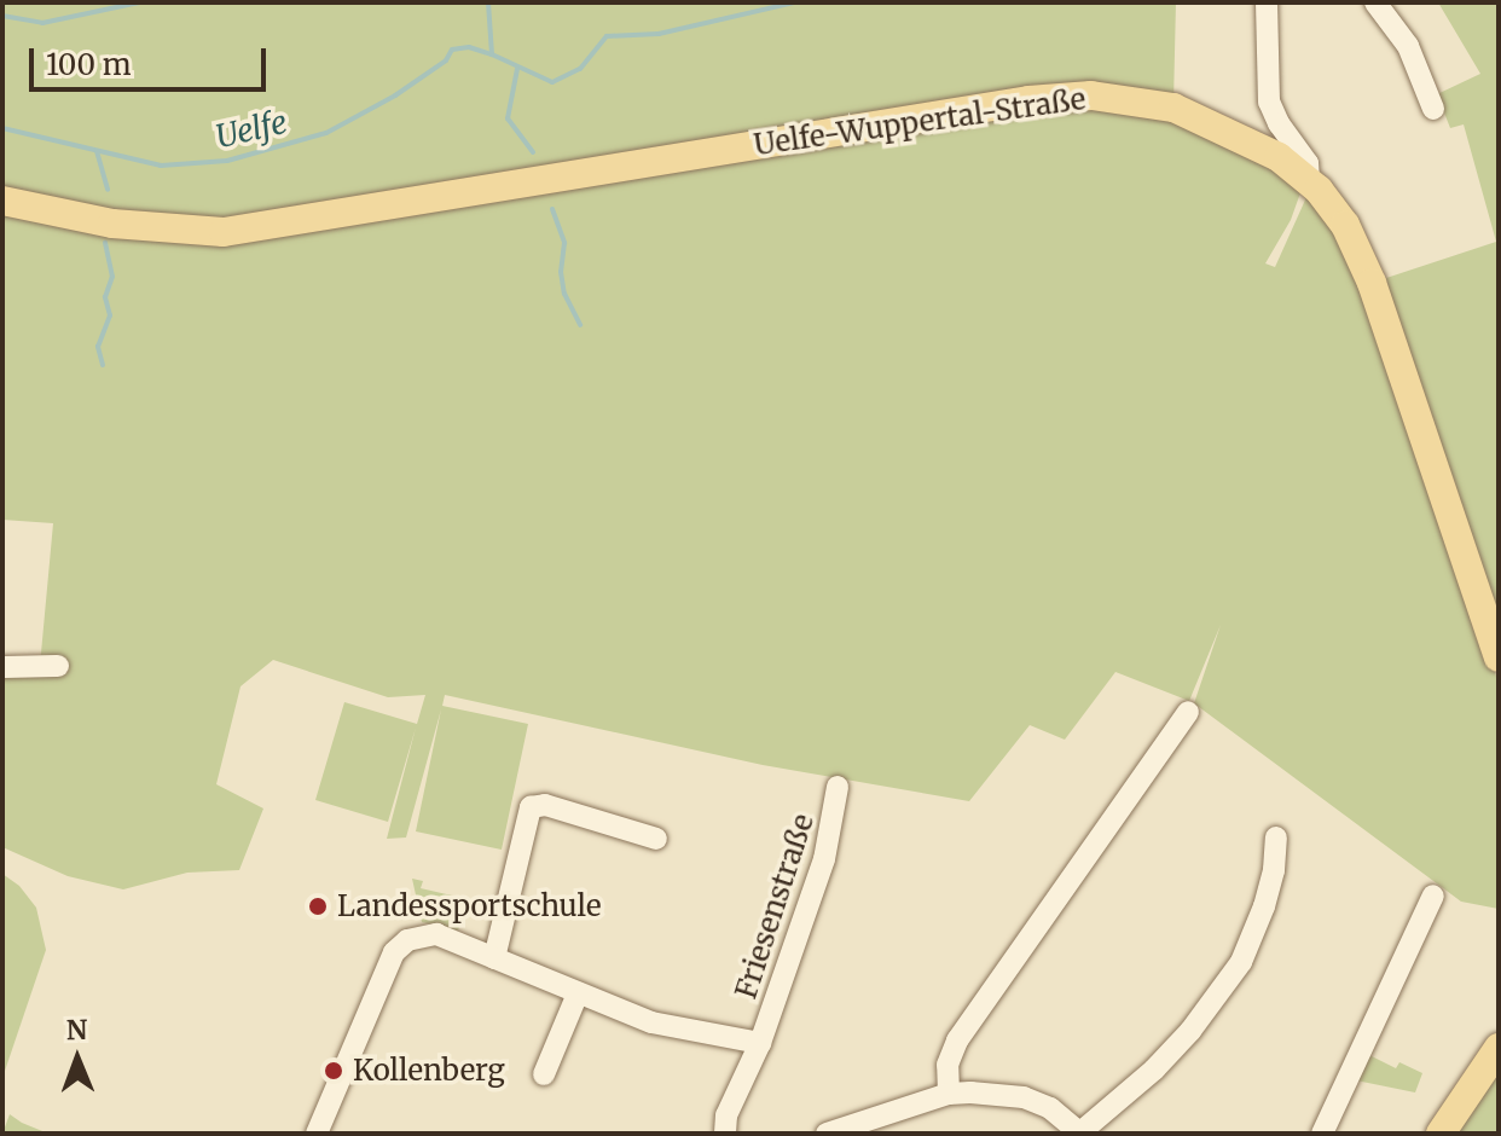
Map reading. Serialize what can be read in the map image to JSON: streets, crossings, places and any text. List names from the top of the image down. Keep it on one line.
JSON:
{"streets":{"main road":["Uelfe-Wuppertal-Straße"],"street":["Friesenstraße"]},"water":["Uelfe"],"places":["Landessportschule","Kollenberg"],"scale_bar":"100 m","north":"top"}
